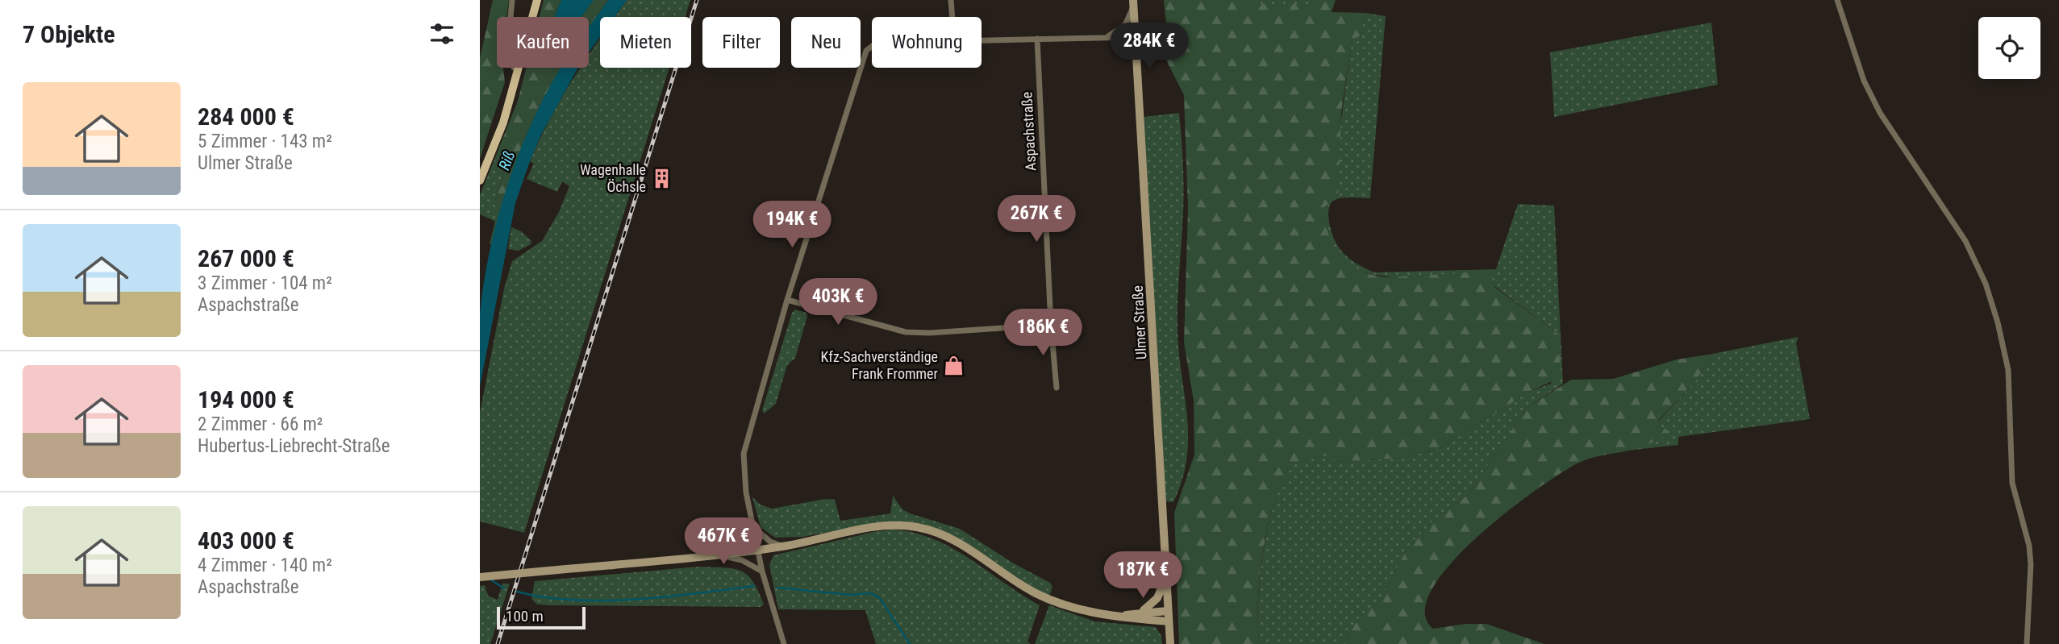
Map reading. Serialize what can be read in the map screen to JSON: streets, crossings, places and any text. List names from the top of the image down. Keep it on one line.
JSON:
{"streets":{"main road":["Ulmer Straße"],"street":["Aspachstraße"]},"water":["Riß"],"places":{"building":["Wagenhalle Öchsle"],"shop":["Kfz-Sachverständige Frank Frommer"]},"scale_bar":"100 m","page":{"heading":"7 Objekte","chip":["Kaufen","Mieten","Filter","Neu","Wohnung"],"price":["284K €","267K €","194K €","403K €","186K €","467K €","187K €"],"list":[{"name":"284 000 €","note":"5 Zimmer · 143 m² · Ulmer Straße"},{"name":"267 000 €","note":"3 Zimmer · 104 m² · Aspachstraße"},{"name":"194 000 €","note":"2 Zimmer · 66 m² · Hubertus-Liebrecht-Straße"},{"name":"403 000 €","note":"4 Zimmer · 140 m² · Aspachstraße"}],"scale":"100 m"}}
